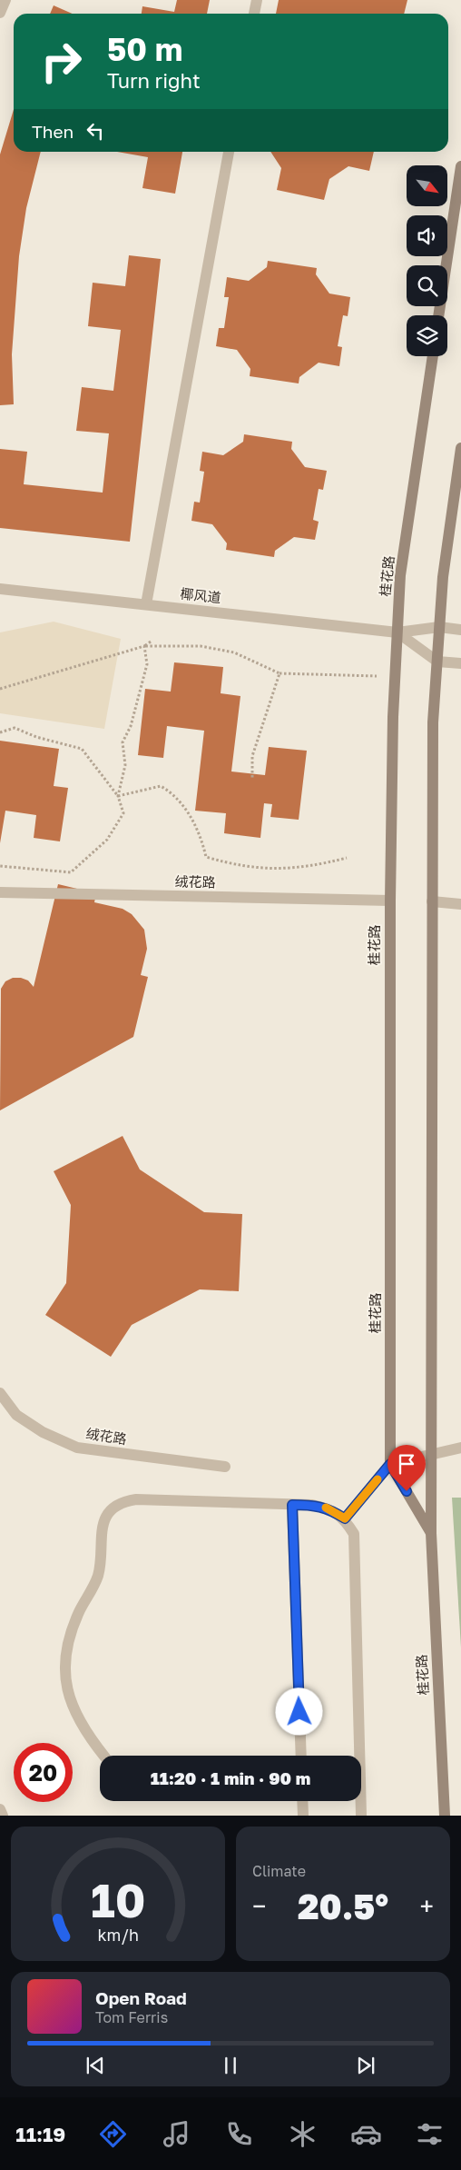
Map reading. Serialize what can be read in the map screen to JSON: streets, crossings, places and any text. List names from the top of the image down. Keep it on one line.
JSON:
{"streets":{"main road":["桂花路"],"street":["椰风道","绒花路"]},"crossings":[["桂花路","椰风道"],["桂花路","绒花路"]],"north":"bottom right","page":{"turn":["50 m","Turn right"],"then":"Then","limit":"20","trip":"11:20 · 1 min · 90 m","tile":"Climate","heat":["−","20.5°","+"],"song":["Open Road","Tom Ferris"],"tabs":"11:19","gauge":["10","km/h"]}}
